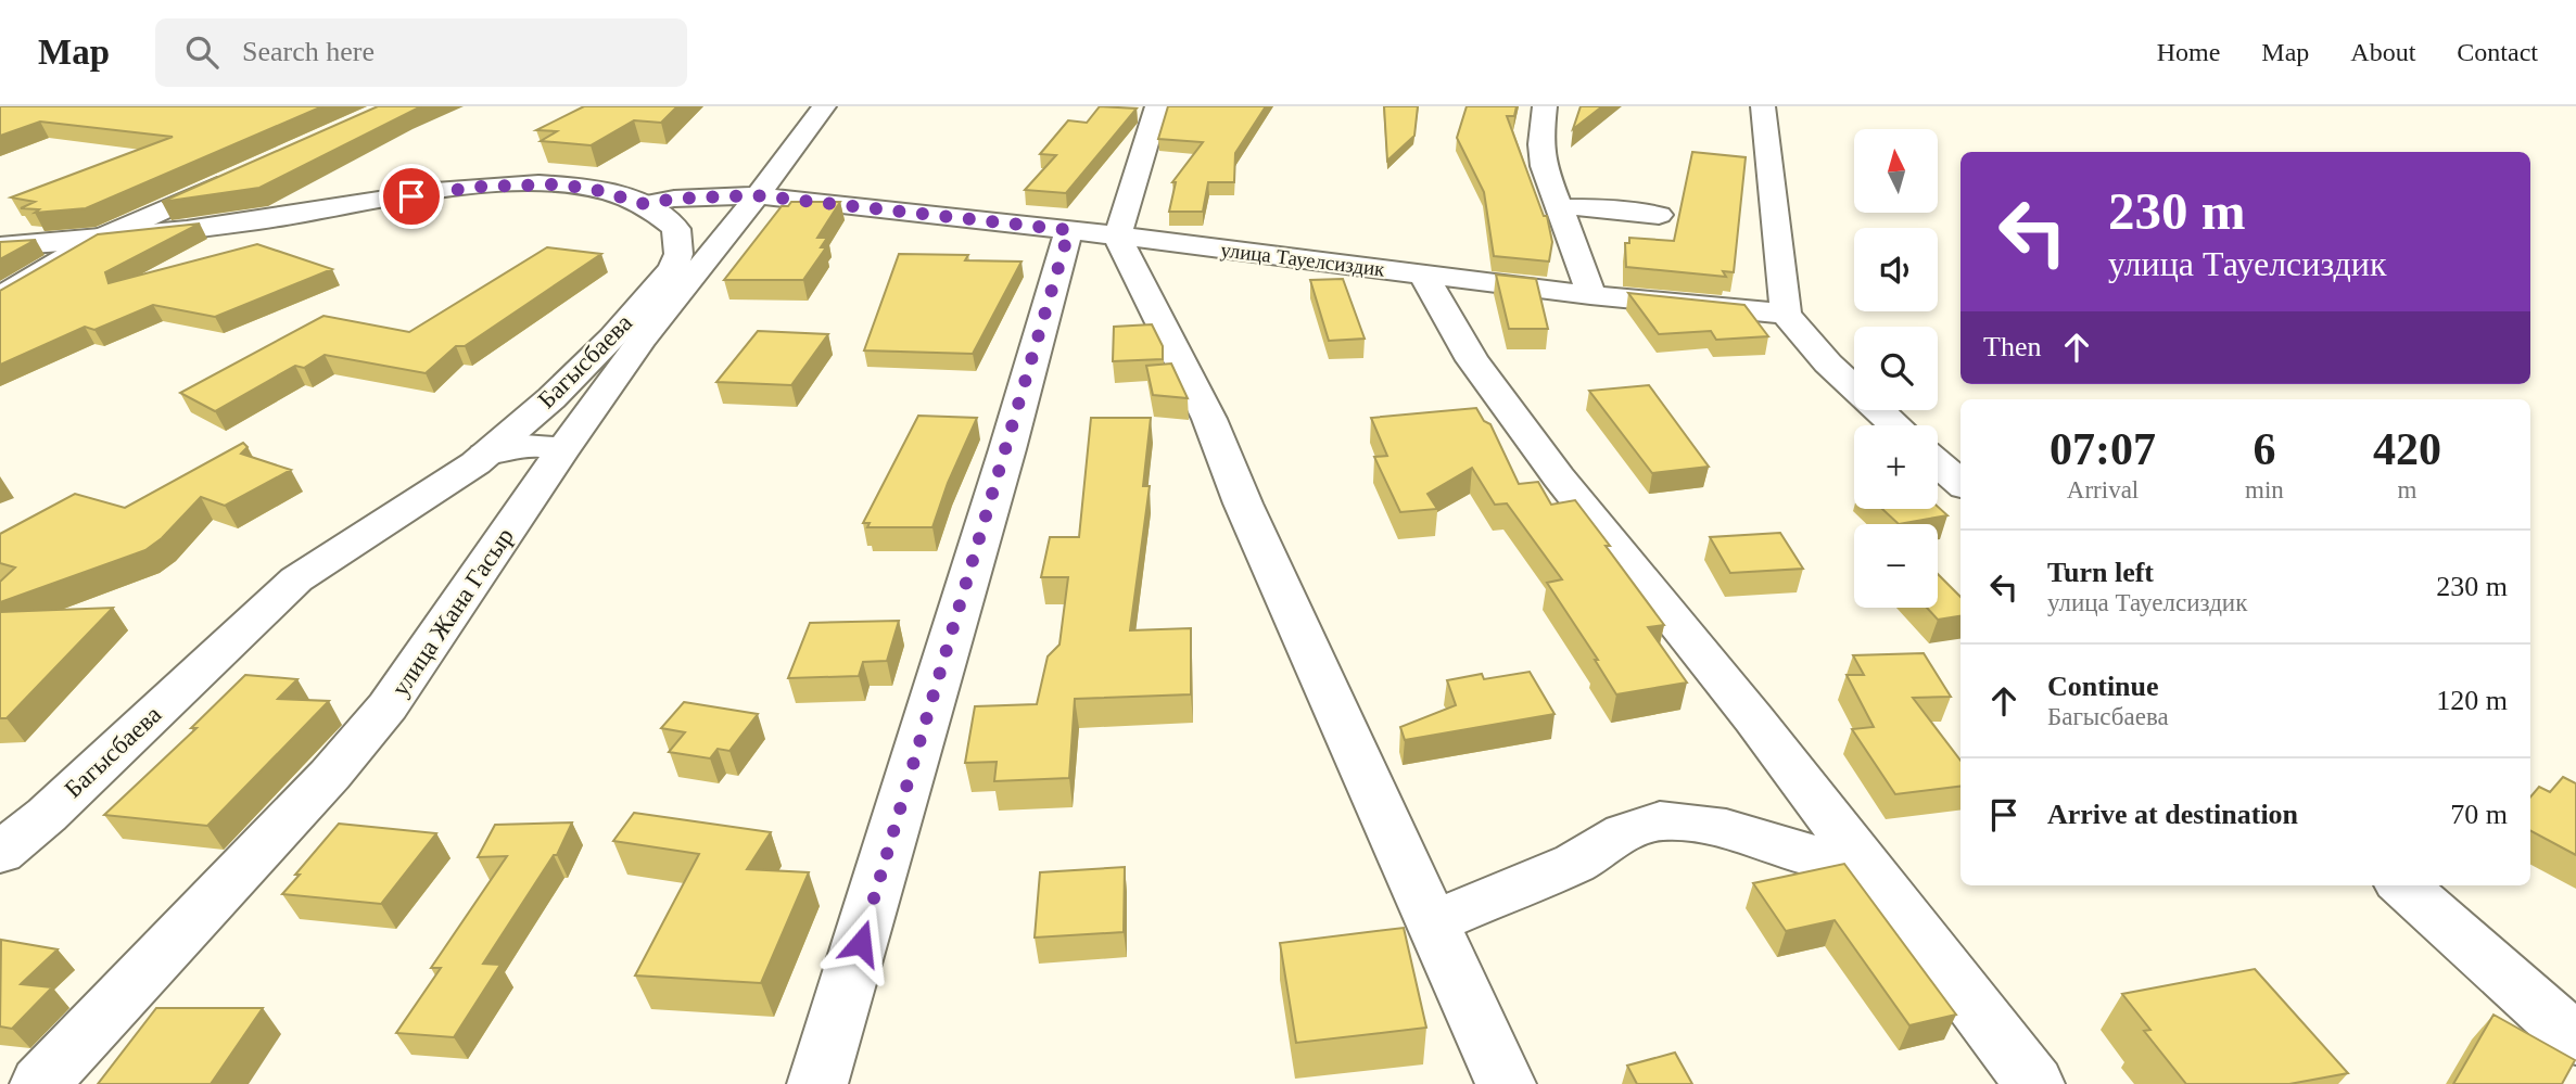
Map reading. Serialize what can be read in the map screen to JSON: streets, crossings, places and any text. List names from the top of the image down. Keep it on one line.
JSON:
{"streets":{"street":["улица Тауелсиздик","Багысбаева","улица Жана Гасыр"]},"crossings":[["улица Тауелсиздик","улица Жана Гасыр"],["Багысбаева","улица Жана Гасыр"]],"north":"top","page":{"header":"Map","search":"Search here","nav":["Home","Map","About","Contact"],"map_buttons":["+","−"],"turn":["230 m","улица Тауелсиздик"],"then":"Then","eta":["07:07","Arrival","6","min","420","m"],"list":[{"name":"Turn left","note":"улица Тауелсиздик","value":"230 m"},{"name":"Continue","note":"Багысбаева","value":"120 m"},{"name":"Arrive at destination","value":"70 m"}]}}
